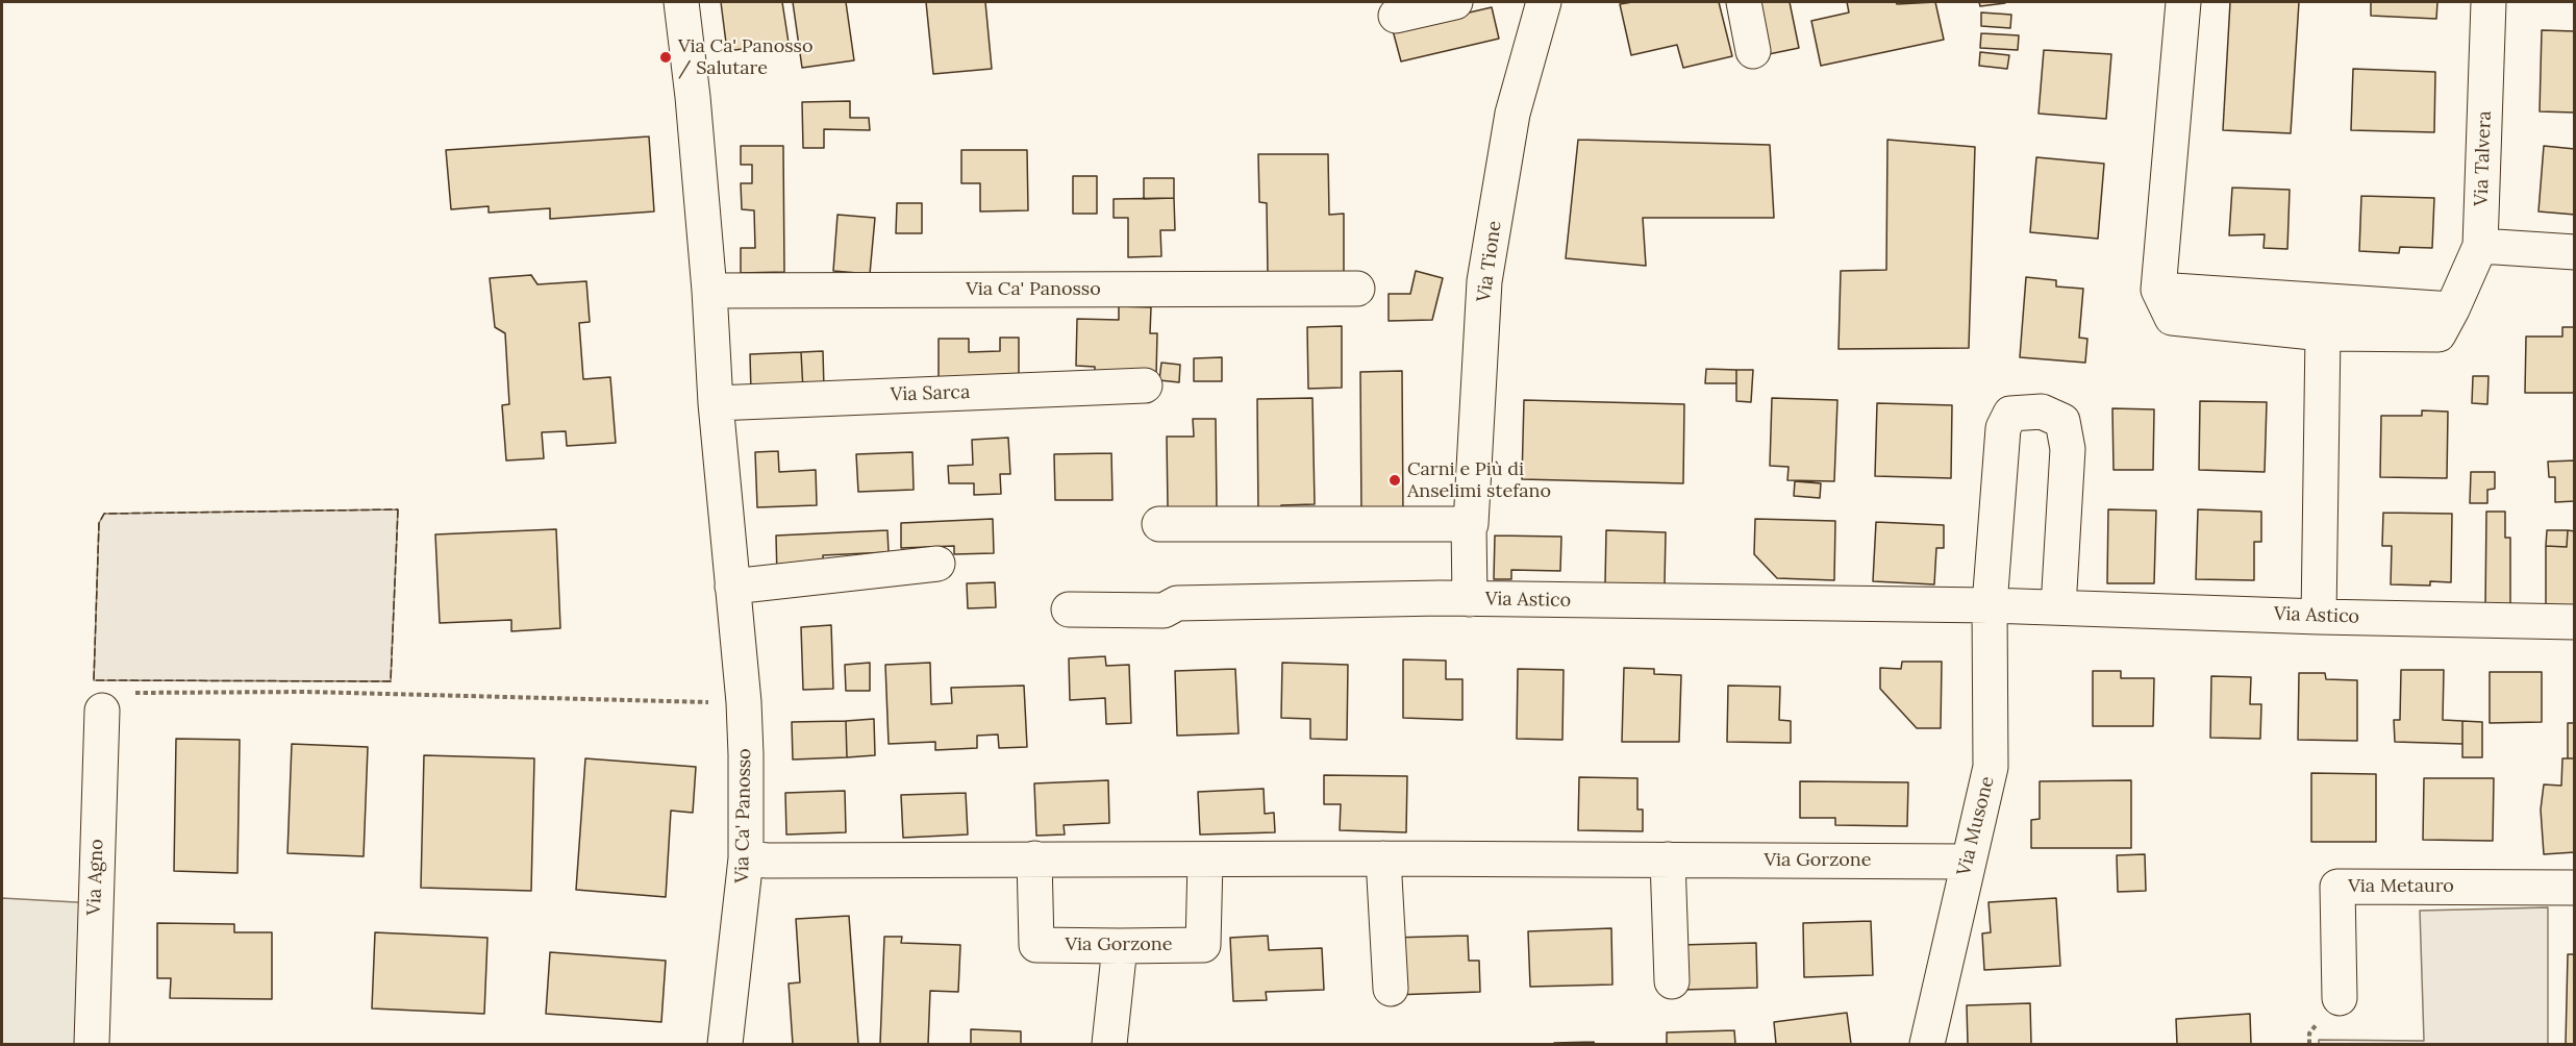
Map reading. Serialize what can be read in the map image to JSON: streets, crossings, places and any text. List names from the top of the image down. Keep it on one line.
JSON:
{"streets":{"street":["Via Talvera","Via Tione","Via Ca' Panosso","Via Sarca","Via Astico","Via Musone","Via Gorzone","Via Agno","Via Metauro"]},"crossings":[["Via Tione","Via Astico"],["Via Ca' Panosso","Via Sarca"],["Via Ca' Panosso","Via Gorzone"],["Via Astico","Via Musone"],["Via Musone","Via Gorzone"]],"places":["Via Ca' Panosso / Salutare","Carni e Più di Anselimi stefano"]}
